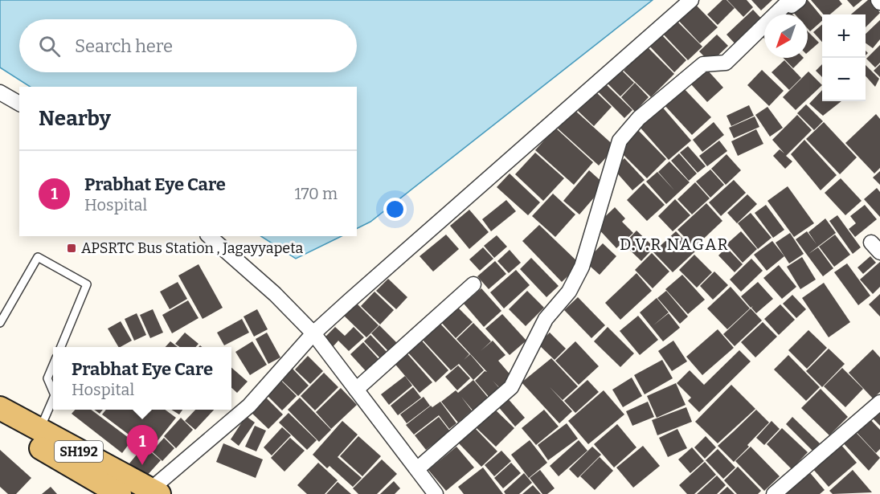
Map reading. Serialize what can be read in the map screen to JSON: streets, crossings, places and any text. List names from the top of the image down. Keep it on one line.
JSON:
{"streets":{"main road":["SH192"]},"districts":["D.V.R NAGAR"],"places":{"transit":["APSRTC Bus Station , Jagayyapeta"]},"north":"bottom left","page":{"map_buttons":["+","−"],"search":"Search here","heading":"Nearby","list":[{"mark":"1","name":"Prabhat Eye Care","note":"Hospital","value":"170 m"}],"popup":["Prabhat Eye Care","Hospital"],"pins":"1"}}
